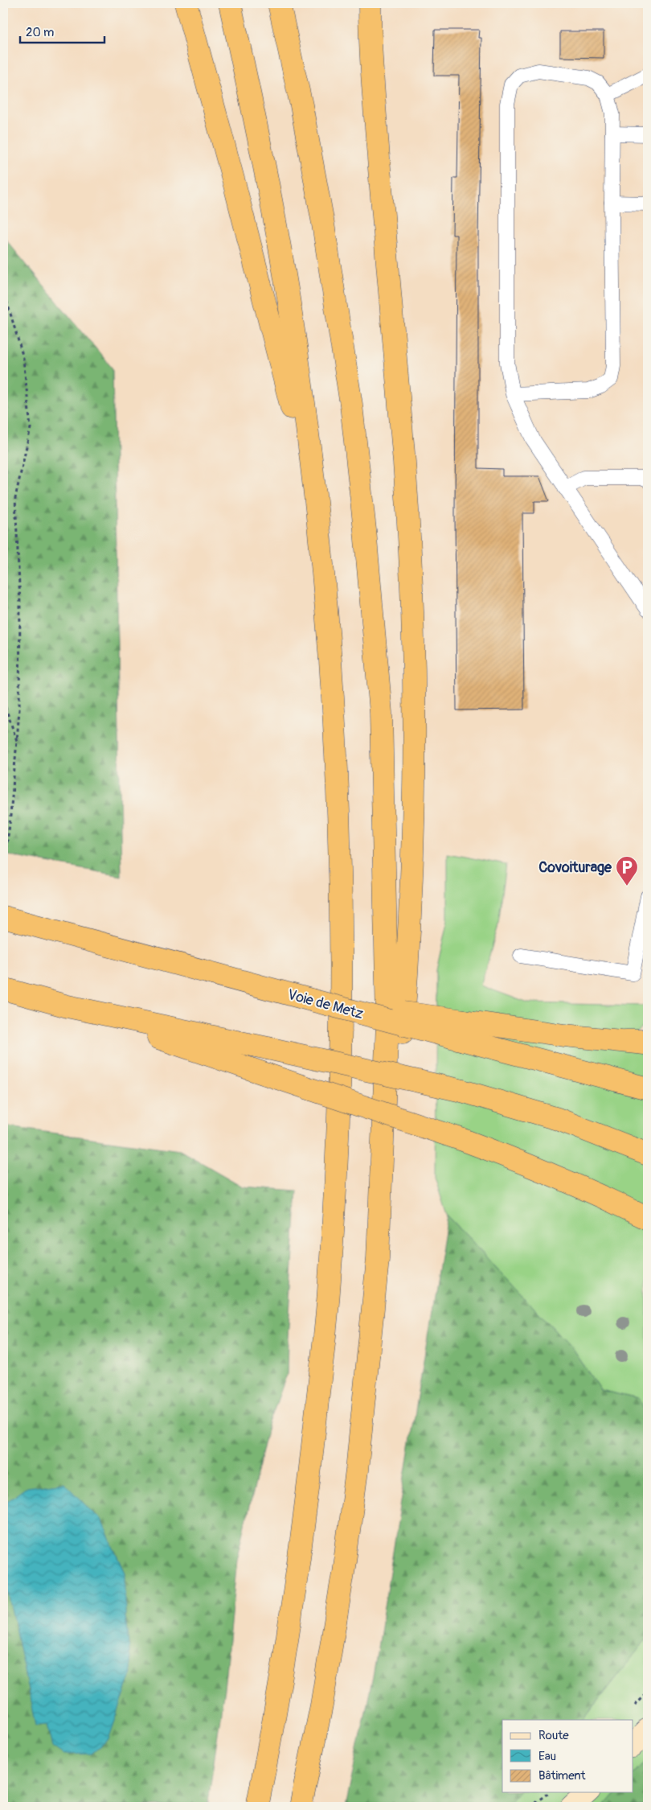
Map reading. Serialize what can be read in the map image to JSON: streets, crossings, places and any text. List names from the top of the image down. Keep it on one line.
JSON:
{"streets":{"highway":["Voie de Metz"]},"places":{"parking":["Covoiturage"]},"legend":["Route","Eau","Bâtiment"],"scale_bar":"20 m"}
